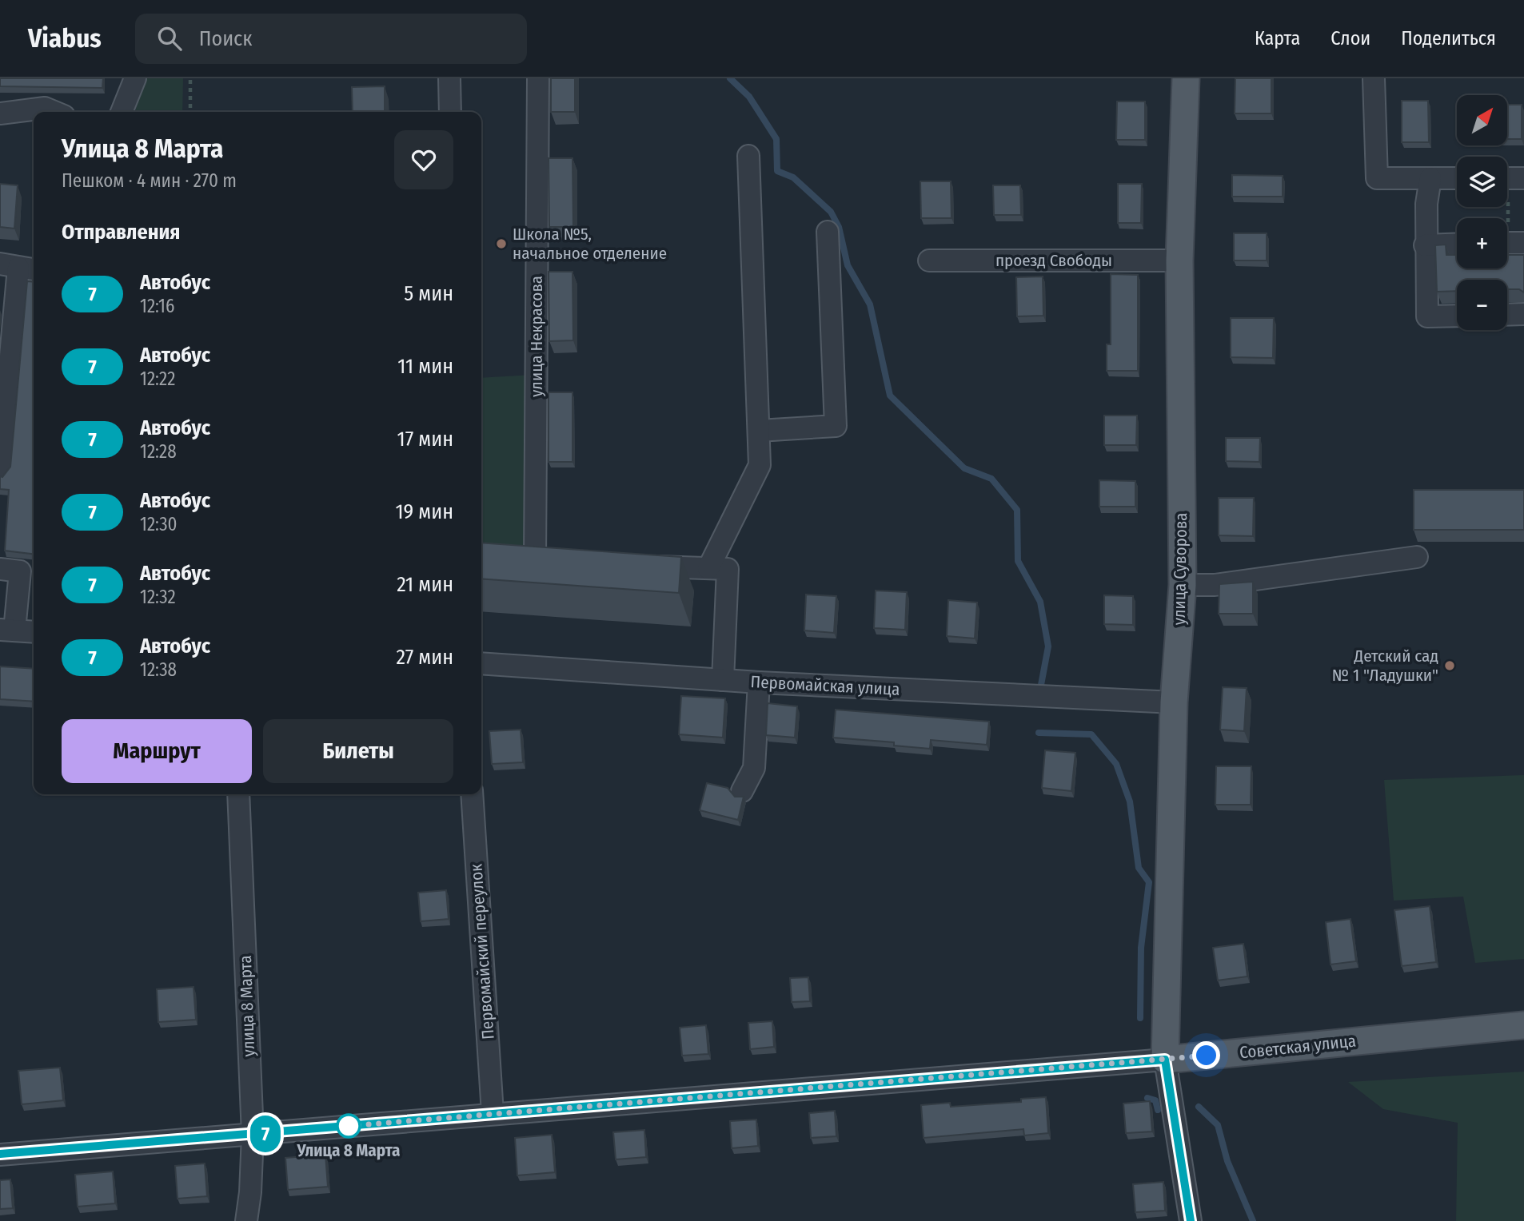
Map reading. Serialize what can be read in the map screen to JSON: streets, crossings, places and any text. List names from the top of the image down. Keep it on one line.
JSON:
{"streets":{"main road":["улица Суворова","Советская улица"],"street":["проезд Свободы","улица Некрасова","Первомайская улица","Первомайский переулок","улица 8 Марта"]},"crossings":[["проезд Свободы","улица Суворова"],["улица Суворова","Первомайская улица"],["улица Суворова","Советская улица"],["Первомайский переулок","Советская улица"],["улица 8 Марта","Советская улица"]],"places":["Школа №5, начальное отделение","Детский сад № 1 \"Ладушки\"","Улица 8 Марта"],"lines":["bus line 7"],"north":"top right","page":{"header":"Viabus","search":"Поиск","nav":["Карта","Слои","Поделиться"],"on_map":"7","map_buttons":["+","−"],"heading":[["Улица 8 Марта","Пешком · 4 мин · 270 m"],"Отправления"],"list":[{"mark":"7","name":"Автобус","note":"12:16","value":"5 мин"},{"mark":"7","name":"Автобус","note":"12:22","value":"11 мин"},{"mark":"7","name":"Автобус","note":"12:28","value":"17 мин"},{"mark":"7","name":"Автобус","note":"12:30","value":"19 мин"},{"mark":"7","name":"Автобус","note":"12:32","value":"21 мин"},{"mark":"7","name":"Автобус","note":"12:38","value":"27 мин"}],"buttons":["Маршрут","Билеты"]}}
